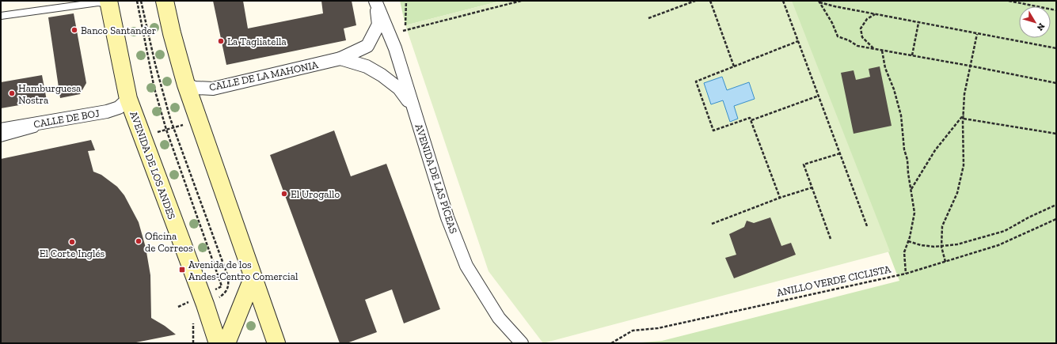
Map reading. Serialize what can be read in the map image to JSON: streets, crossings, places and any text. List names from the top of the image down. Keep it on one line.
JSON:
{"streets":{"main road":["AVENIDA DE LOS ANDES"],"street":["CALLE DE LA MAHONIA","CALLE DE BOJ","AVENIDA DE LAS PÍCEAS"],"path":["ANILLO VERDE CICLISTA"]},"crossings":[["CALLE DE LA MAHONIA","AVENIDA DE LAS PÍCEAS"],["CALLE DE BOJ","AVENIDA DE LOS ANDES"]],"places":{"other":["Banco Santander","La Tagliatella","Hamburguesa Nostra","El Urogallo","Oficina de Correos","El Corte Inglés"],"transit":["Avenida de los Andes-Centro Comercial"]},"north":"bottom right"}
